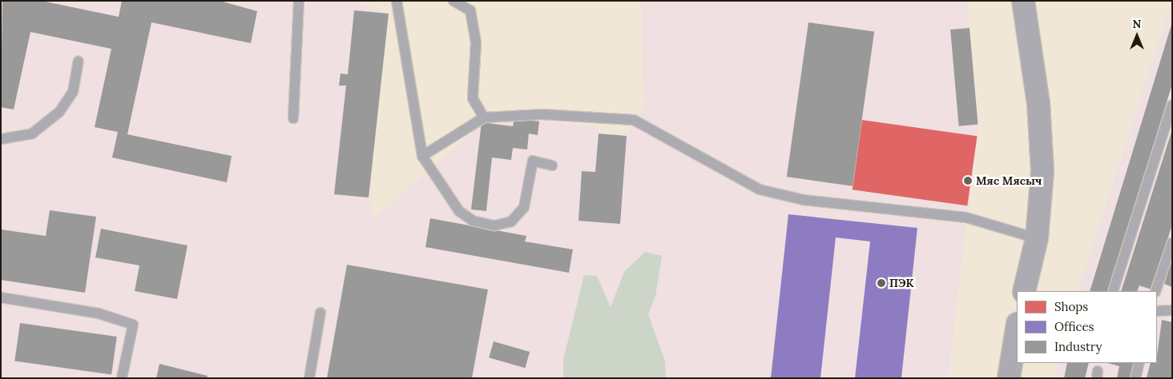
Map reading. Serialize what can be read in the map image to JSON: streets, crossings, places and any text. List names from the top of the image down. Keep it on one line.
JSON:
{"places":["Мяс Мясыч","ПЭК"],"legend":["Shops","Offices","Industry"],"north":"top"}
